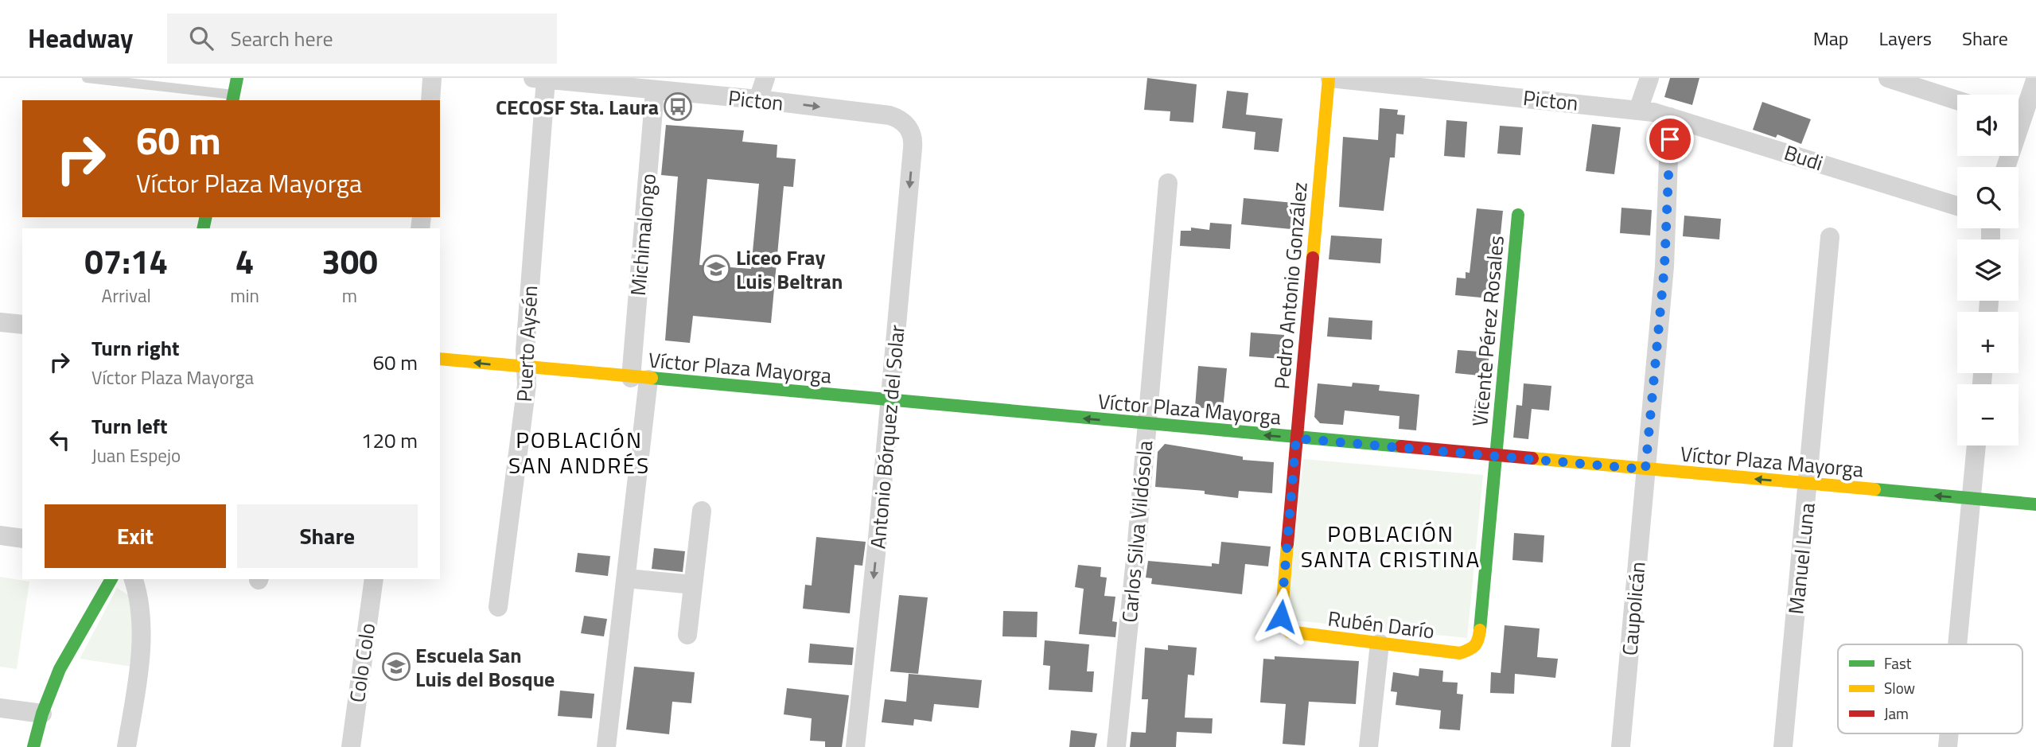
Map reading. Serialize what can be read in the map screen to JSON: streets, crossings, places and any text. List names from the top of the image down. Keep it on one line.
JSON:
{"streets":{"street":["Picton","Budi","Michimalongo","Pedro Antonio González","Vicente Pérez Rosales","Puerto Aysén","Víctor Plaza Mayorga","Antonio Bórquez del Solar","Carlos Silva Vildósola","Manuel Luna","Caupolicán","Rubén Darío","Colo Colo"]},"crossings":[["Picton","Budi"],["Picton","Michimalongo"],["Picton","Pedro Antonio González"],["Picton","Puerto Aysén"],["Picton","Antonio Bórquez del Solar"],["Budi","Caupolicán"],["Michimalongo","Víctor Plaza Mayorga"],["Pedro Antonio González","Víctor Plaza Mayorga"],["Pedro Antonio González","Rubén Darío"],["Vicente Pérez Rosales","Víctor Plaza Mayorga"],["Vicente Pérez Rosales","Rubén Darío"],["Puerto Aysén","Víctor Plaza Mayorga"],["Víctor Plaza Mayorga","Antonio Bórquez del Solar"],["Víctor Plaza Mayorga","Carlos Silva Vildósola"],["Víctor Plaza Mayorga","Manuel Luna"],["Víctor Plaza Mayorga","Caupolicán"]],"one_way":["Víctor Plaza Mayorga","Antonio Bórquez del Solar"],"districts":["POBLACIÓN SAN ANDRÉS","POBLACIÓN SANTA CRISTINA"],"places":{"bus stop":["CECOSF Sta. Laura"],"school or university":["Liceo Fray Luis Beltran","Escuela San Luis del Bosque"]},"legend":["Fast","Slow","Jam"],"page":{"header":"Headway","search":"Search here","nav":["Map","Layers","Share"],"map_buttons":["+","−"],"turn":["60 m","Víctor Plaza Mayorga"],"eta":["07:14","Arrival","4","min","300","m"],"list":[{"name":"Turn right","note":"Víctor Plaza Mayorga","value":"60 m"},{"name":"Turn left","note":"Juan Espejo","value":"120 m"}],"buttons":["Exit","Share"]}}
